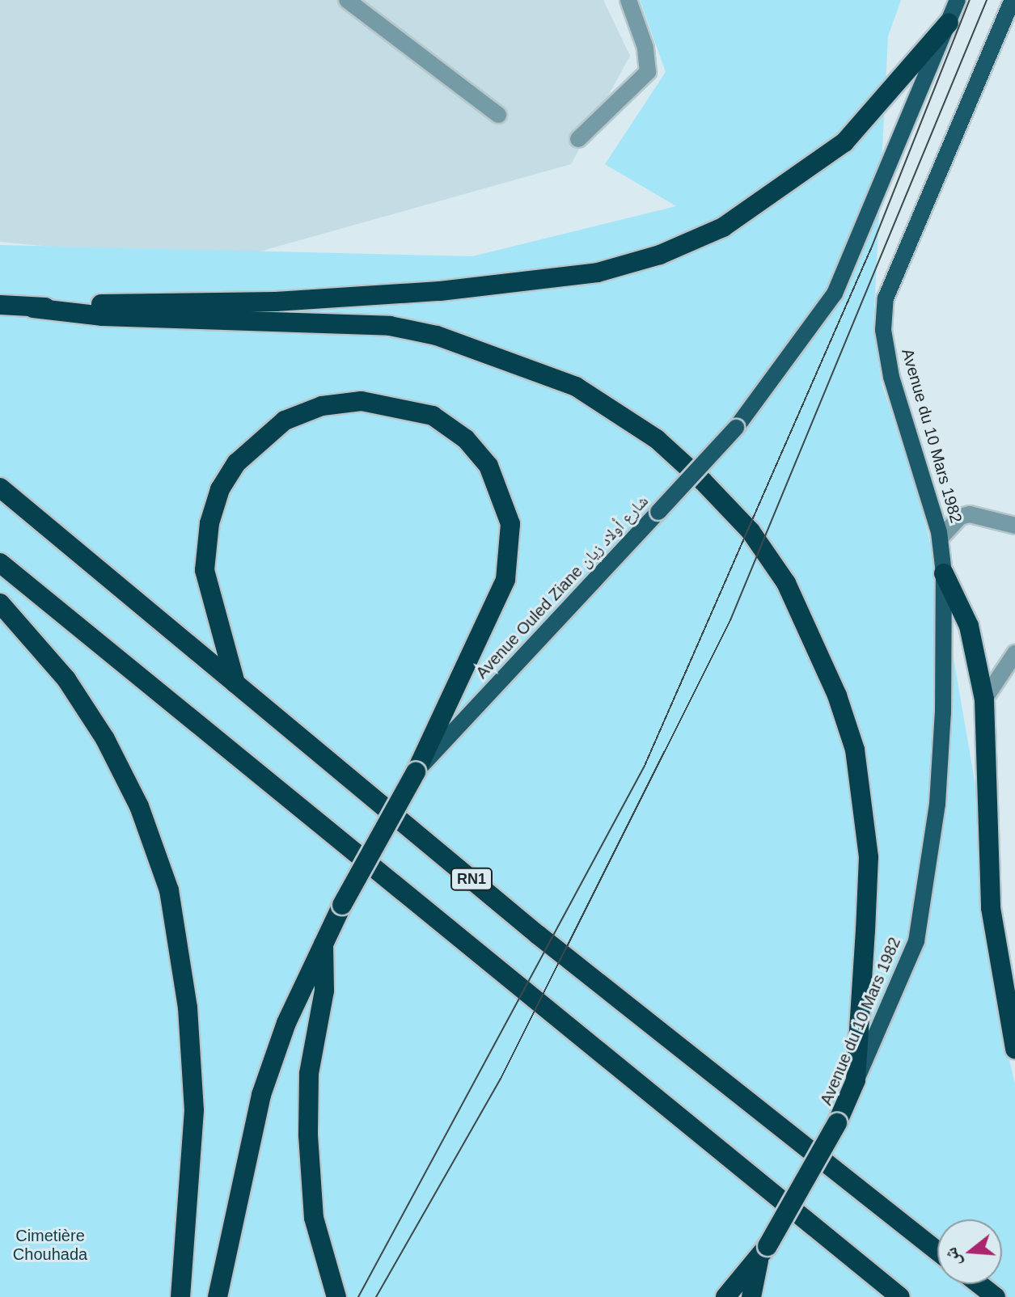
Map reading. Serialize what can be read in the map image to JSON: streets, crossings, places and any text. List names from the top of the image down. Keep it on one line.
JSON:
{"streets":{"highway":["Avenue du 10 Mars 1982","RN1"],"main road":["Avenue Ouled Ziane شارع أولاد زيان"]},"parks":["Cimetière Chouhada"],"north":"left"}
